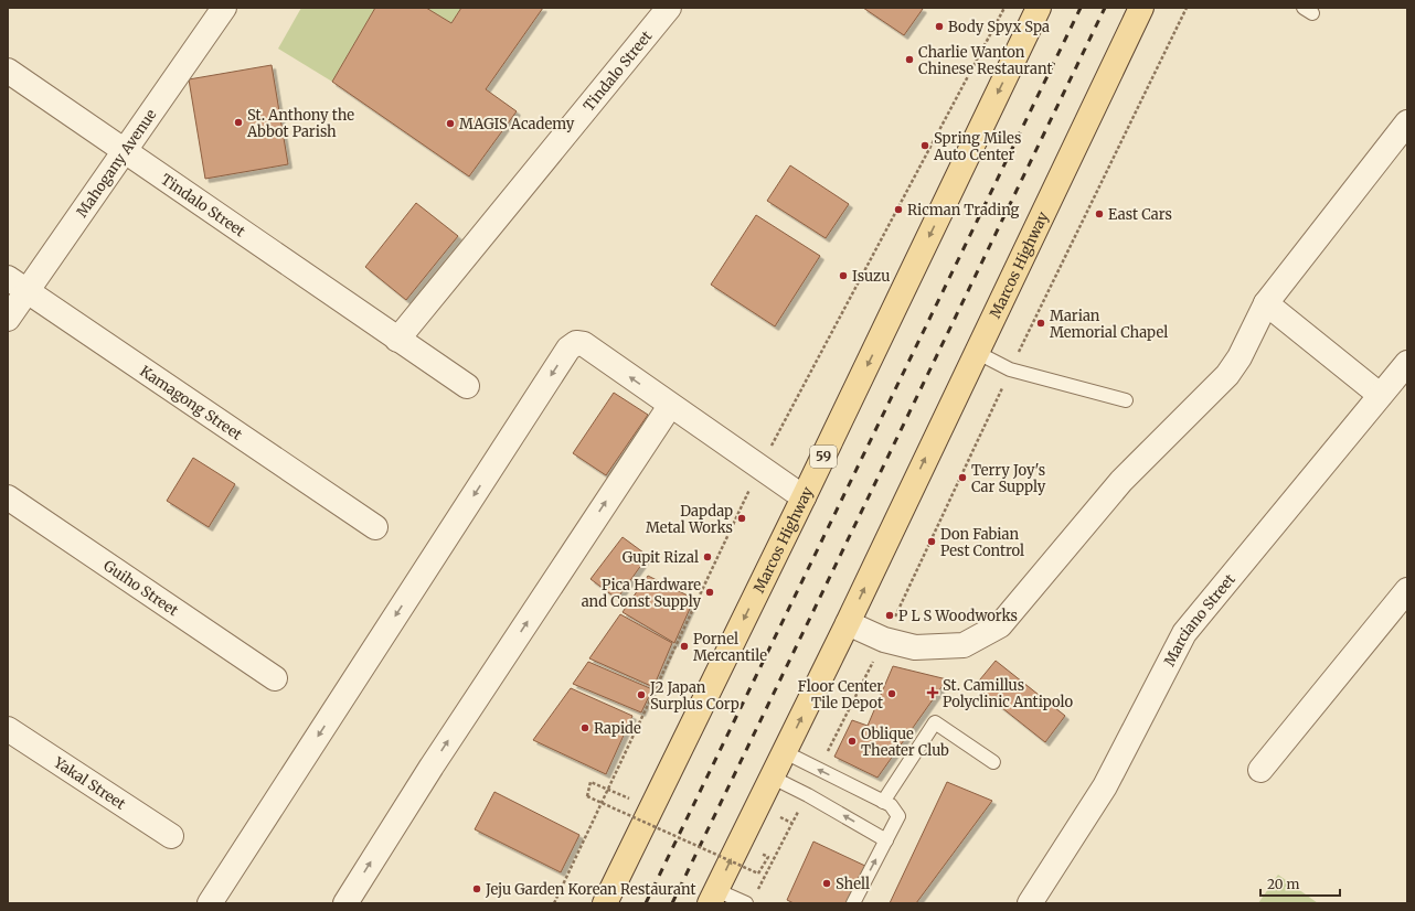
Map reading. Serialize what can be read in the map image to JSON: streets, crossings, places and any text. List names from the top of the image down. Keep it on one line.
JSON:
{"streets":{"main road":["Marcos Highway","59"],"street":["Tindalo Street","Mahogany Avenue","Kamagong Street","Guiho Street","Marciano Street","Yakal Street"]},"crossings":[["Tindalo Street","Mahogany Avenue"],["Mahogany Avenue","Kamagong Street"]],"places":{"other":["Body Spyx Spa","Charlie Wanton Chinese Restaurant","St. Anthony the Abbot Parish","MAGIS Academy","Spring Miles Auto Center","Ricman Trading","East Cars","Isuzu","Marian Memorial Chapel","Terry Joy's Car Supply","Dapdap Metal Works","Don Fabian Pest Control","Gupit Rizal","Pica Hardware and Const Supply","P L S Woodworks","Pornel Mercantile","Floor Center Tile Depot","J2 Japan Surplus Corp","Rapide","Oblique Theater Club","Shell","Jeju Garden Korean Restaurant"],"health":["St. Camillus Polyclinic Antipolo"]},"scale_bar":"20 m"}
